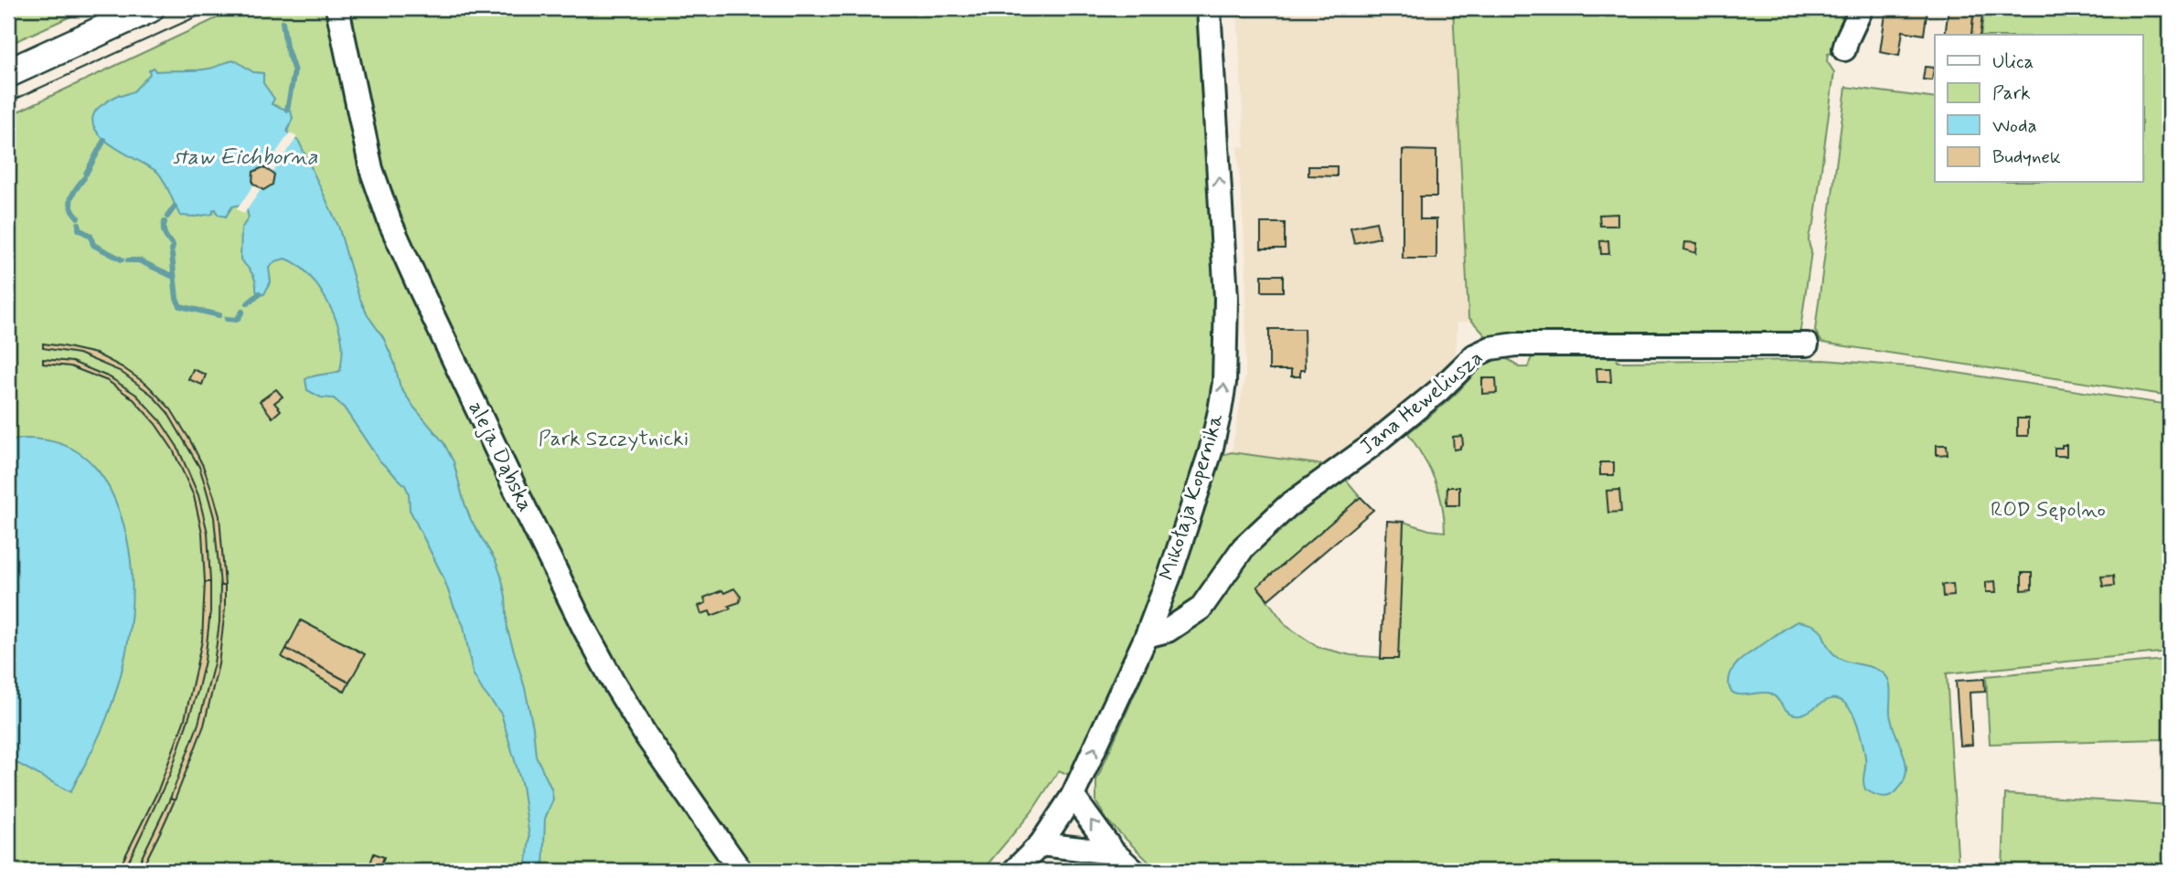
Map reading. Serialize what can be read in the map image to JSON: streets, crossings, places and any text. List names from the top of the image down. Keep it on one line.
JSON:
{"streets":{"street":["Jana Heweliusza","aleja Dąbska","Mikołaja Kopernika"]},"crossings":[["Jana Heweliusza","Mikołaja Kopernika"]],"one_way":["Mikołaja Kopernika"],"water":["staw Eichborna"],"parks":["Park Szczytnicki","ROD Sępolno"],"legend":["Ulica","Park","Woda","Budynek"]}
